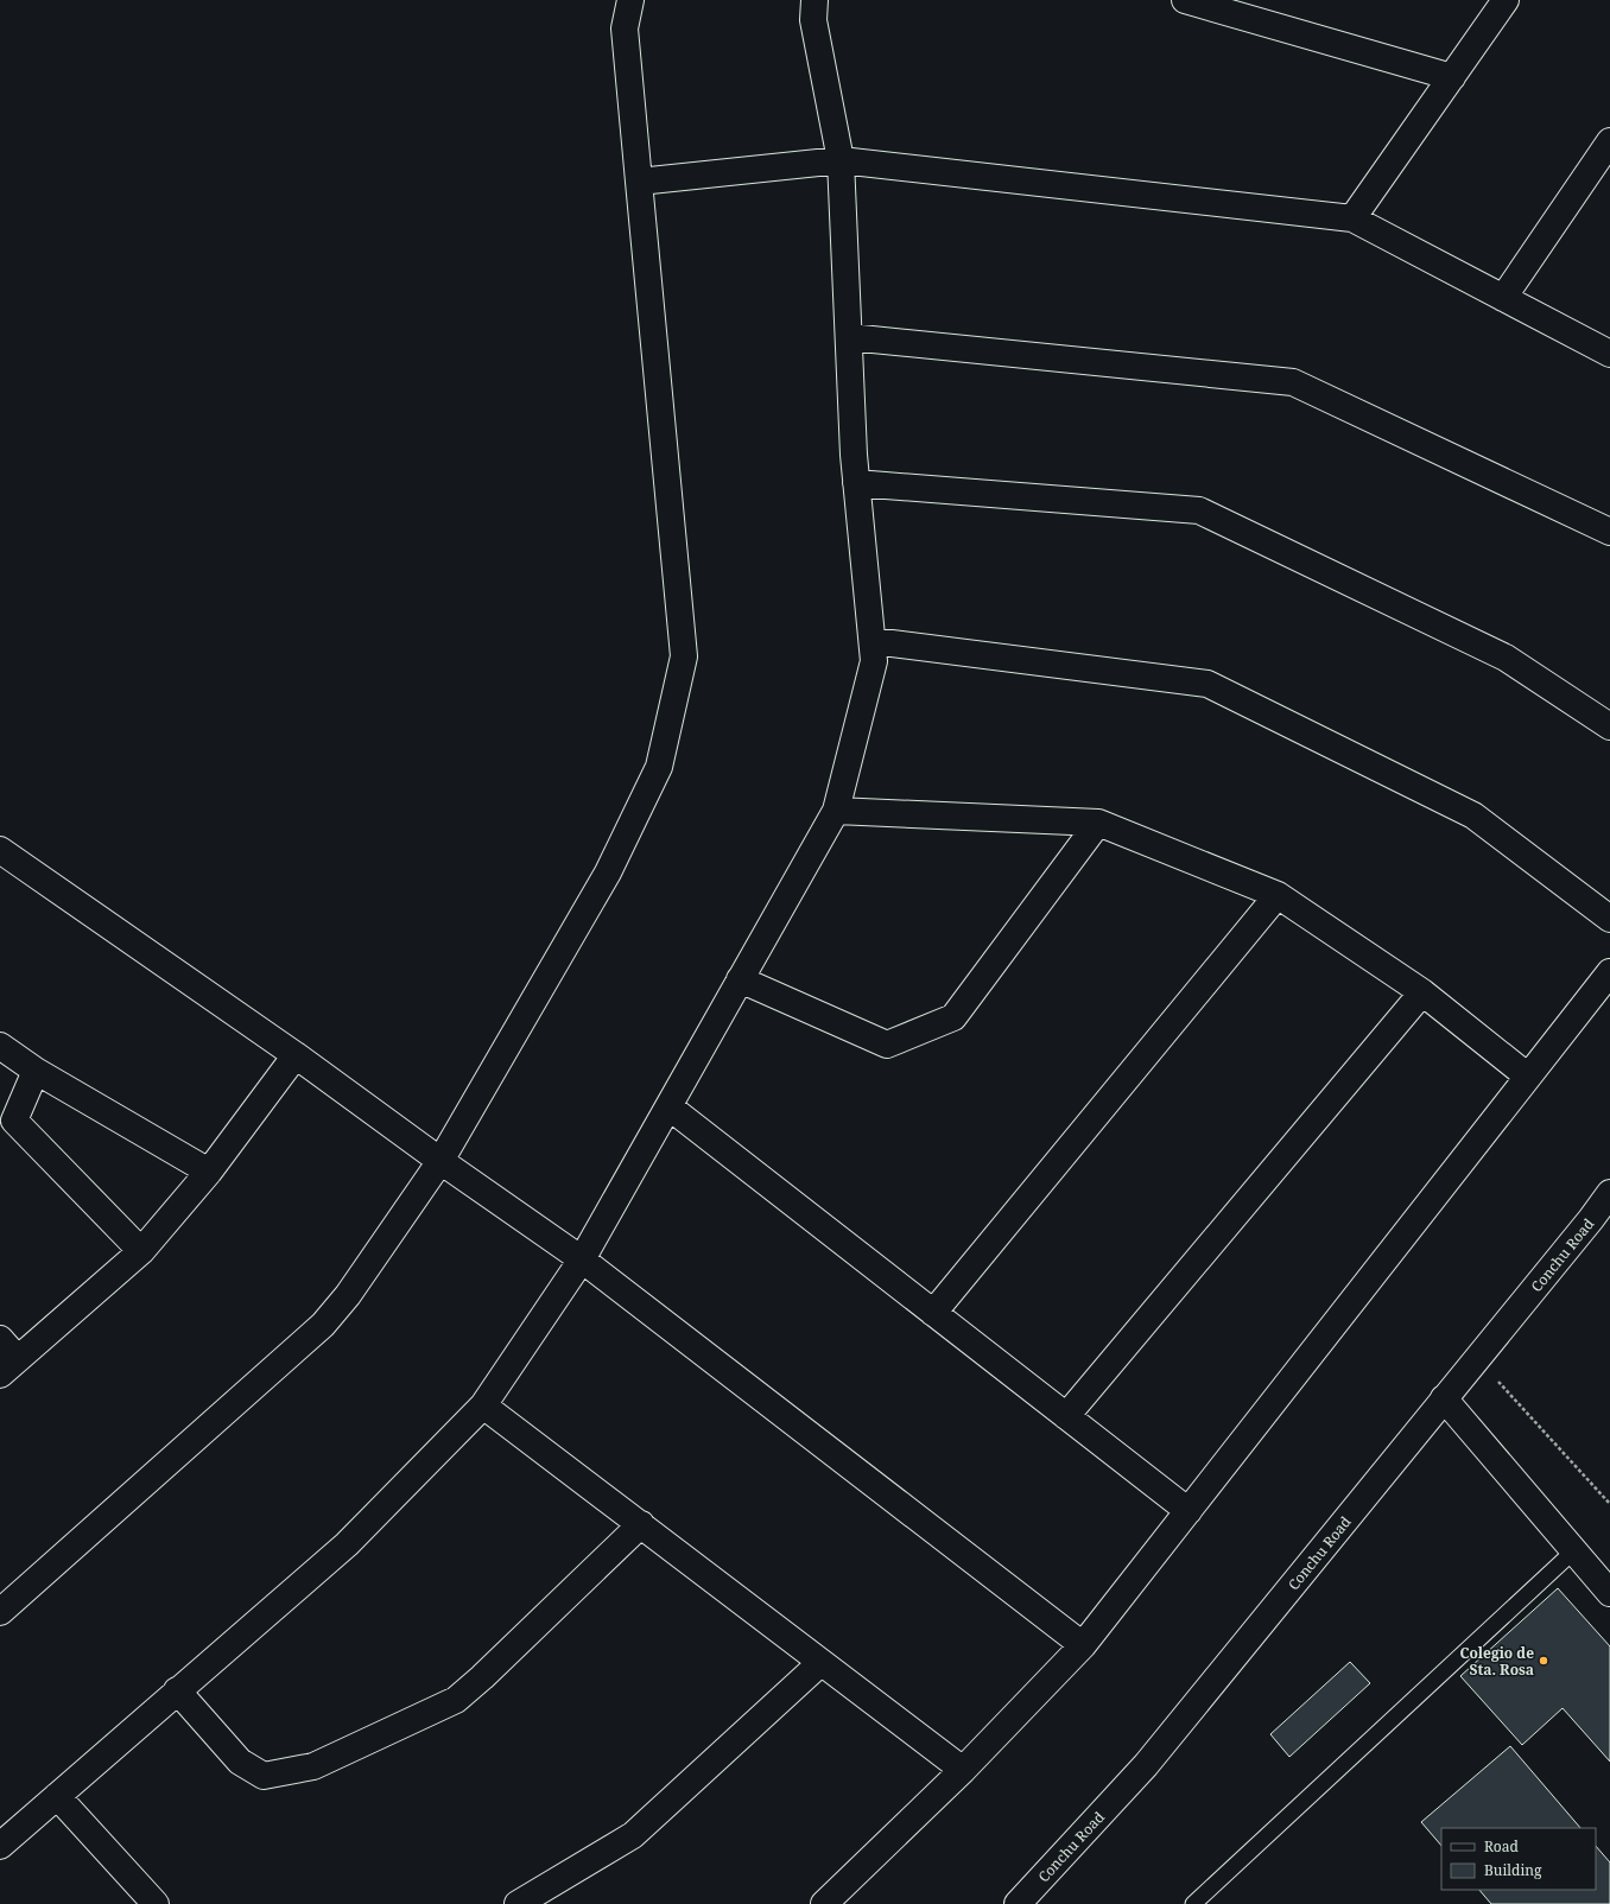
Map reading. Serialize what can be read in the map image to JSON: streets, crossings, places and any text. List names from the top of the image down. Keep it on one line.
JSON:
{"streets":{"street":["Conchu Road"]},"places":["Colegio de Sta. Rosa"],"legend":["Road","Building"]}
